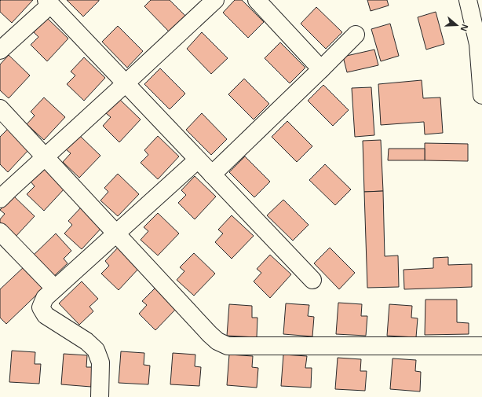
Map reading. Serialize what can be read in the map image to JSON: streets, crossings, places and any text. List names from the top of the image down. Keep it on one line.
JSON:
{"north":"right"}
